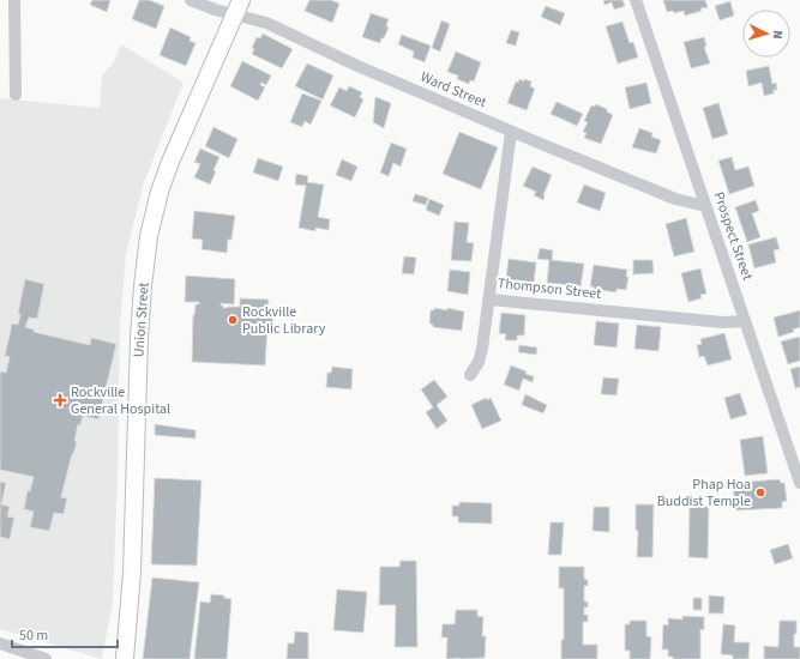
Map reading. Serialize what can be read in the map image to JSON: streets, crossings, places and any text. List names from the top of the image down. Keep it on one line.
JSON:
{"streets":{"main road":["Union Street"],"street":["Ward Street","Prospect Street","Thompson Street"]},"crossings":[["Ward Street","Prospect Street"],["Ward Street","Thompson Street"],["Ward Street","Union Street"],["Prospect Street","Thompson Street"]],"places":{"other":["Rockville Public Library","Phap Hoa Buddist Temple"],"health":["Rockville General Hospital"]},"scale_bar":"50 m","north":"right"}
